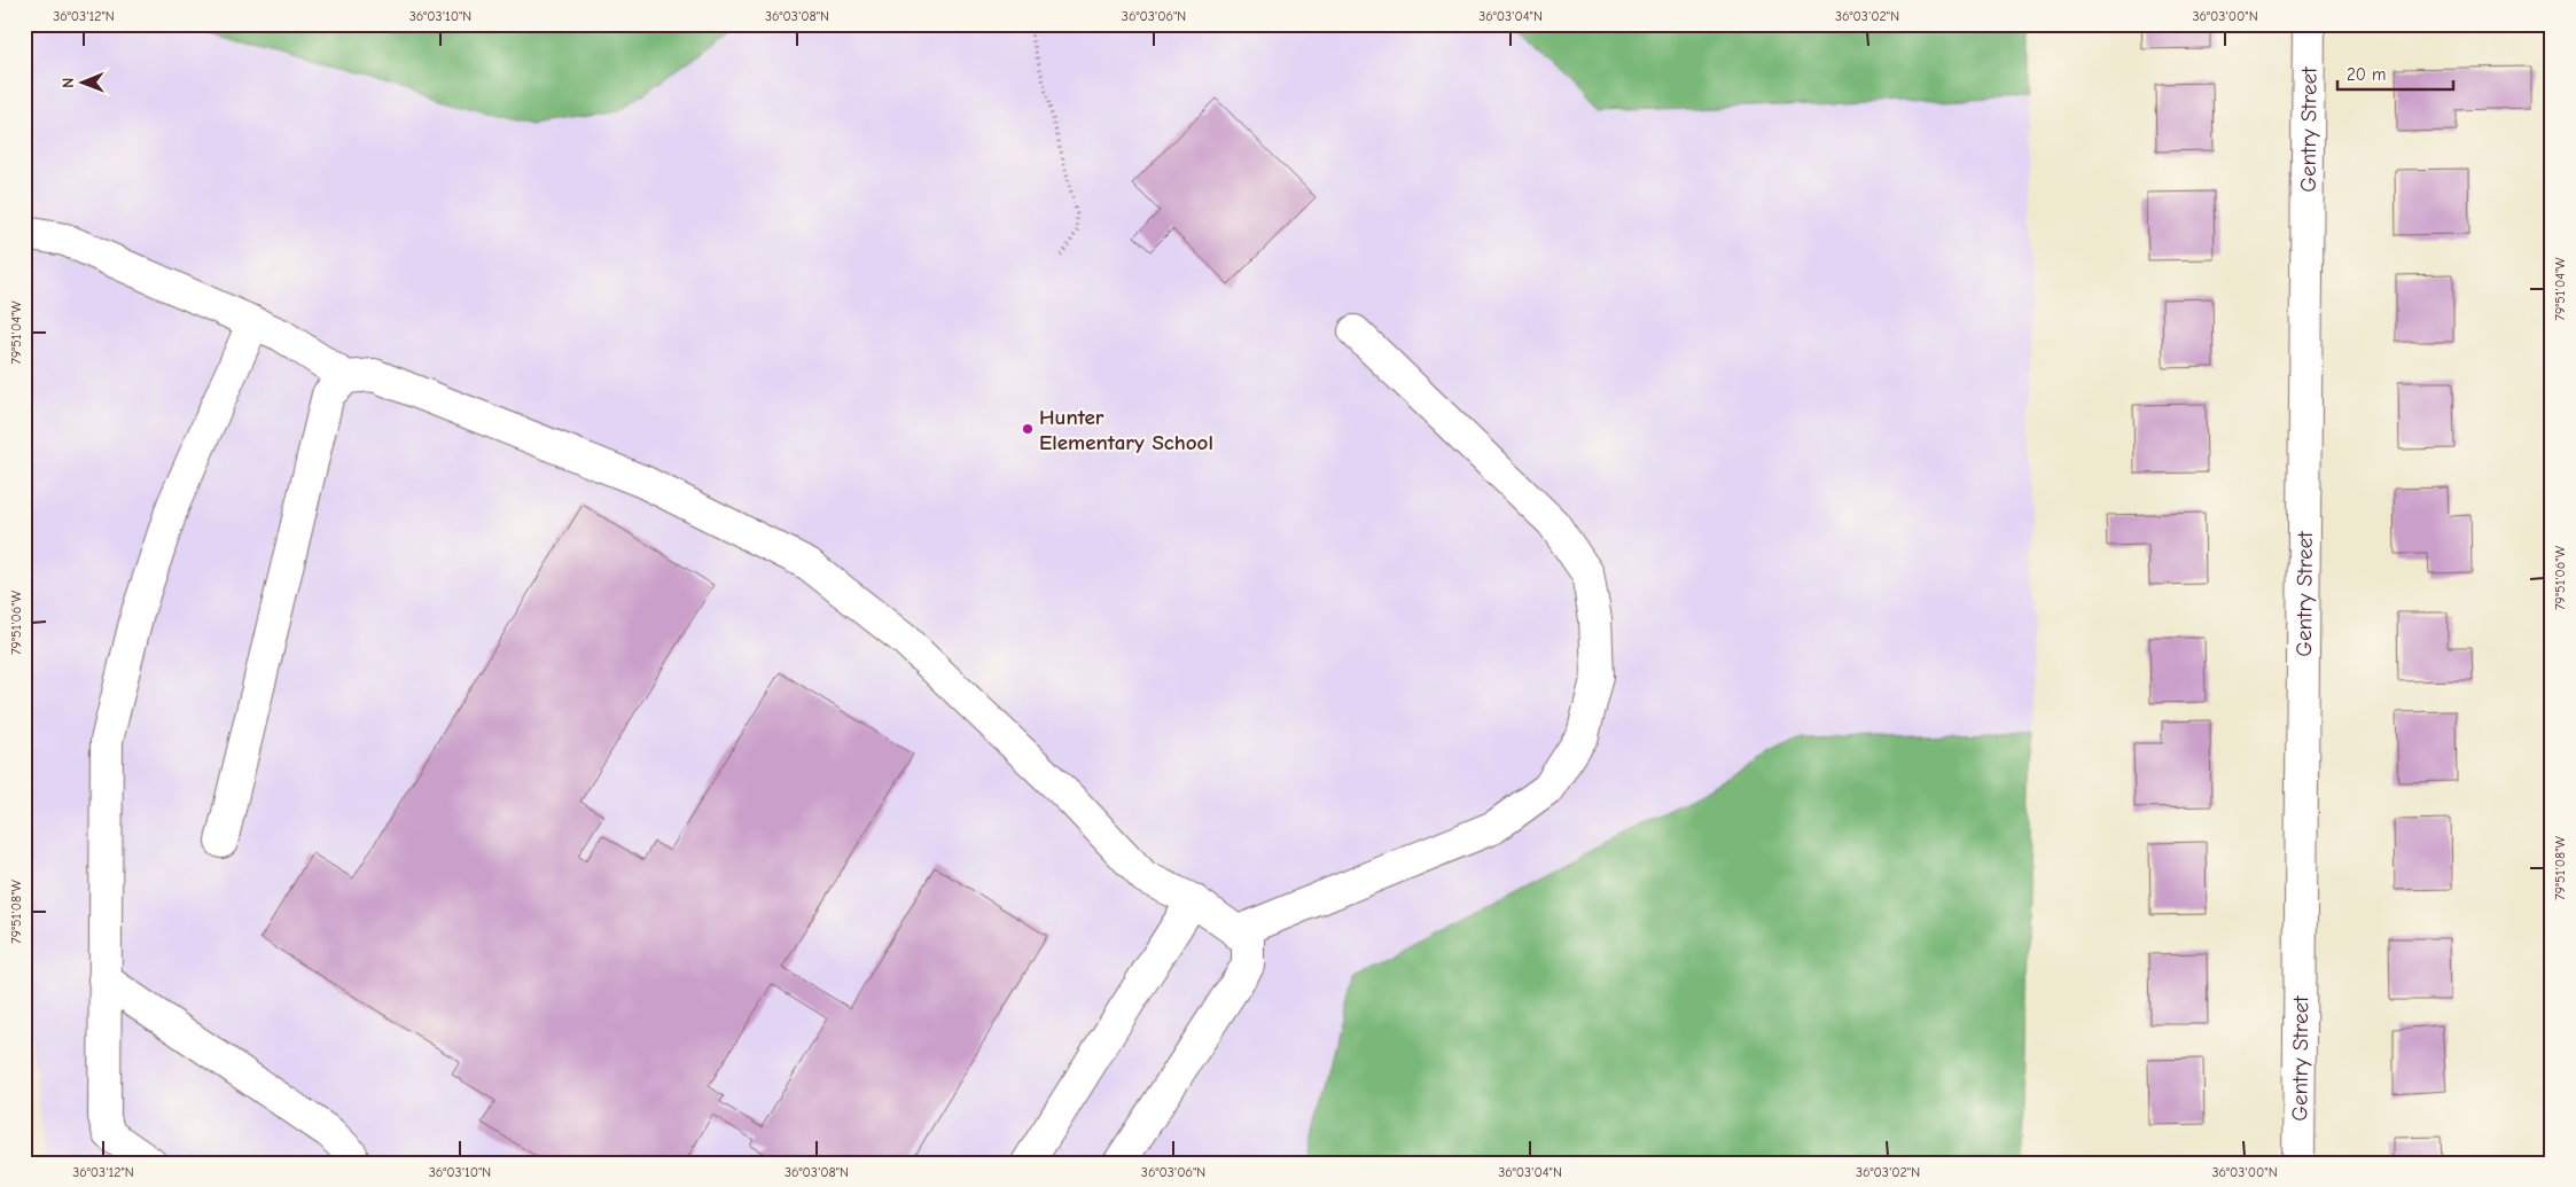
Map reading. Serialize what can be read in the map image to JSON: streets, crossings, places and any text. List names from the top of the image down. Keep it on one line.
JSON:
{"streets":{"street":["Gentry Street"]},"places":["Hunter Elementary School"],"scale_bar":"20 m","north":"left","coordinates":["36°03'12\"N","36°03'10\"N","36°03'08\"N","36°03'06\"N","36°03'04\"N","36°03'02\"N","36°03'00\"N","79°51'04\"W","79°51'06\"W","79°51'08\"W"]}
